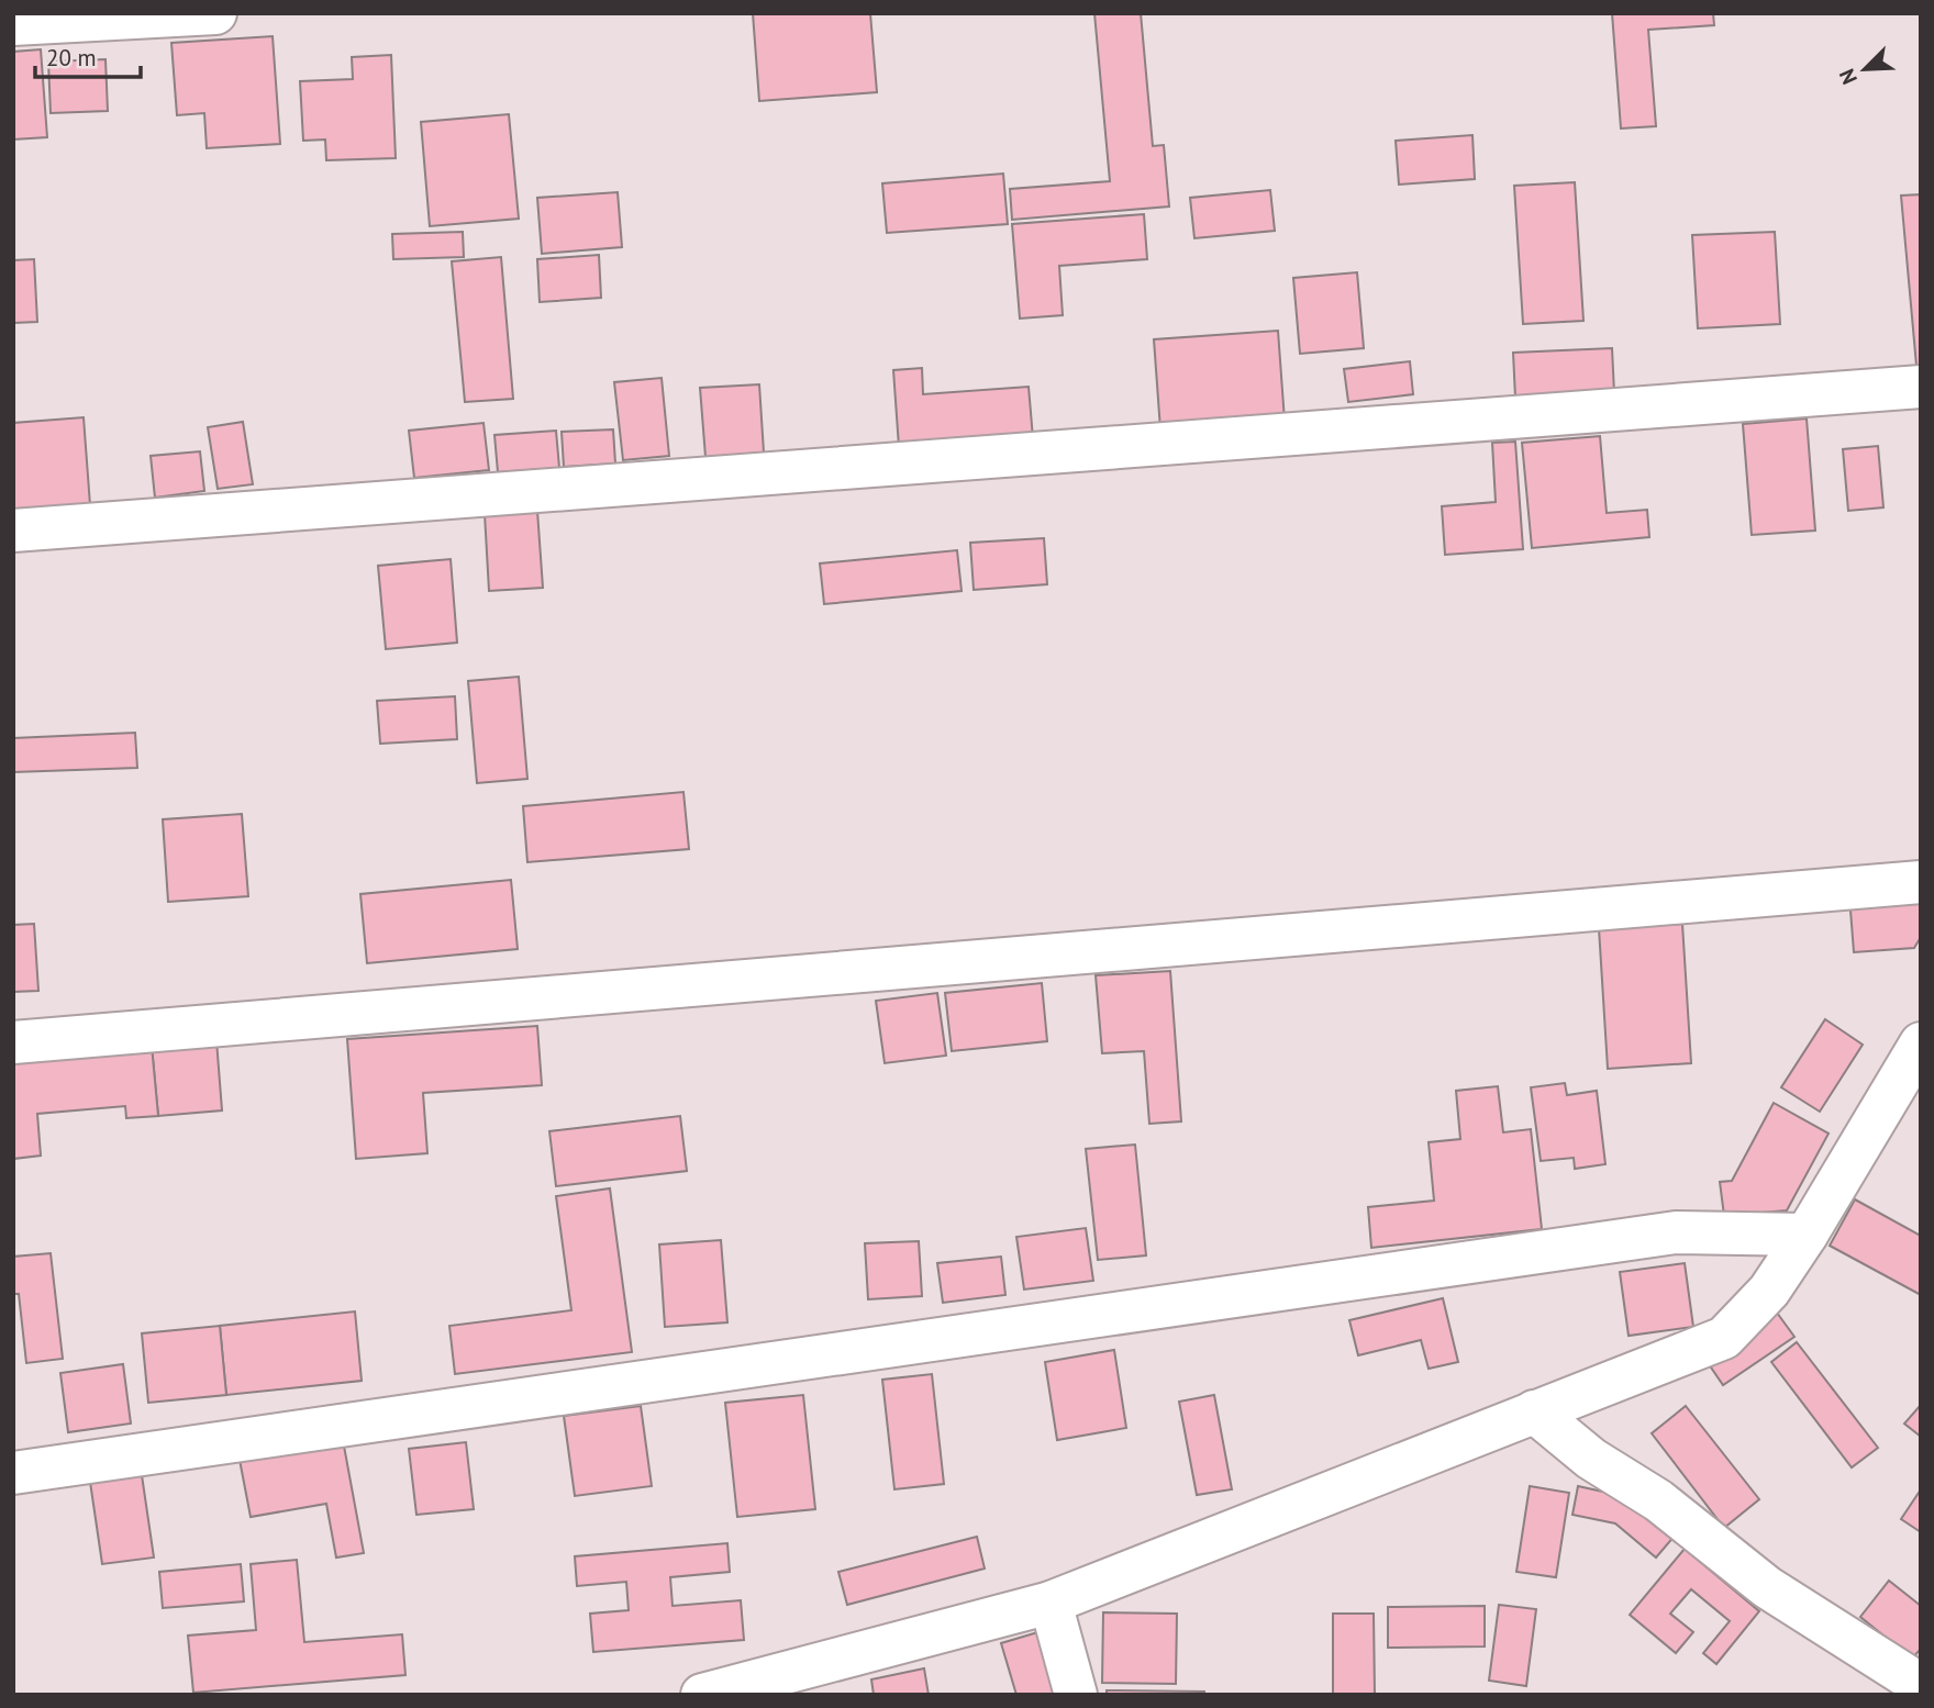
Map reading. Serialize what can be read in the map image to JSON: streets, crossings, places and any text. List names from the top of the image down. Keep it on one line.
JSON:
{"scale_bar":"20 m","north":"bottom left"}
